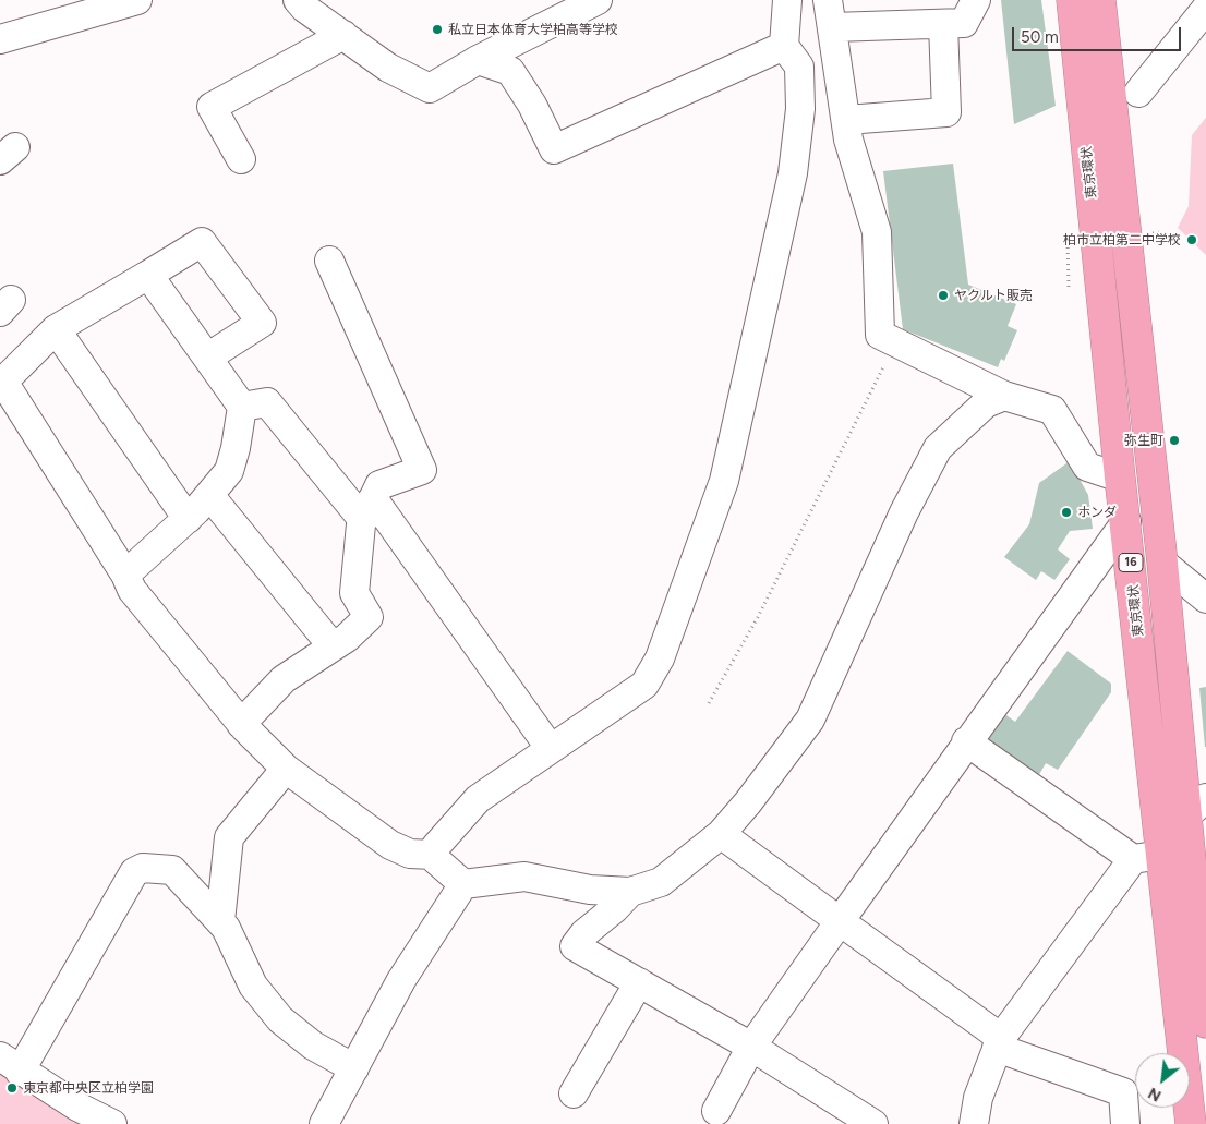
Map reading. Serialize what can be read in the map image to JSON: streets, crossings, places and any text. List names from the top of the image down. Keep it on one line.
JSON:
{"streets":{"highway":["東京環状","16"]},"places":["私立日本体育大学柏高等学校","柏市立柏第二中学校","ヤクルト販売","弥生町","ホンダ","東京都中央区立柏学園"],"scale_bar":"50 m","north":"bottom left"}
